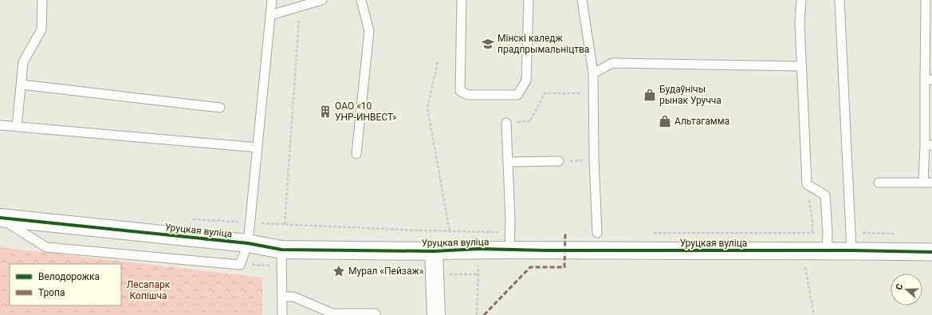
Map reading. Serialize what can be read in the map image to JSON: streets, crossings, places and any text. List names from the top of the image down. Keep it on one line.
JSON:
{"streets":{"street":["Уруцкая вуліца"]},"parks":["Лесапарк Копішча"],"places":{"school or university":["Мінскі каледж прадпрымальніцтва"],"shop":["Будаўнічы рынак Уручча","Альтагамма"],"building":["ОАО «10 УНР-ИНВЕСТ»"],"place":["Мурал «Пейзаж»"]},"legend":["Велодорожка","Тропа"],"north":"left"}
